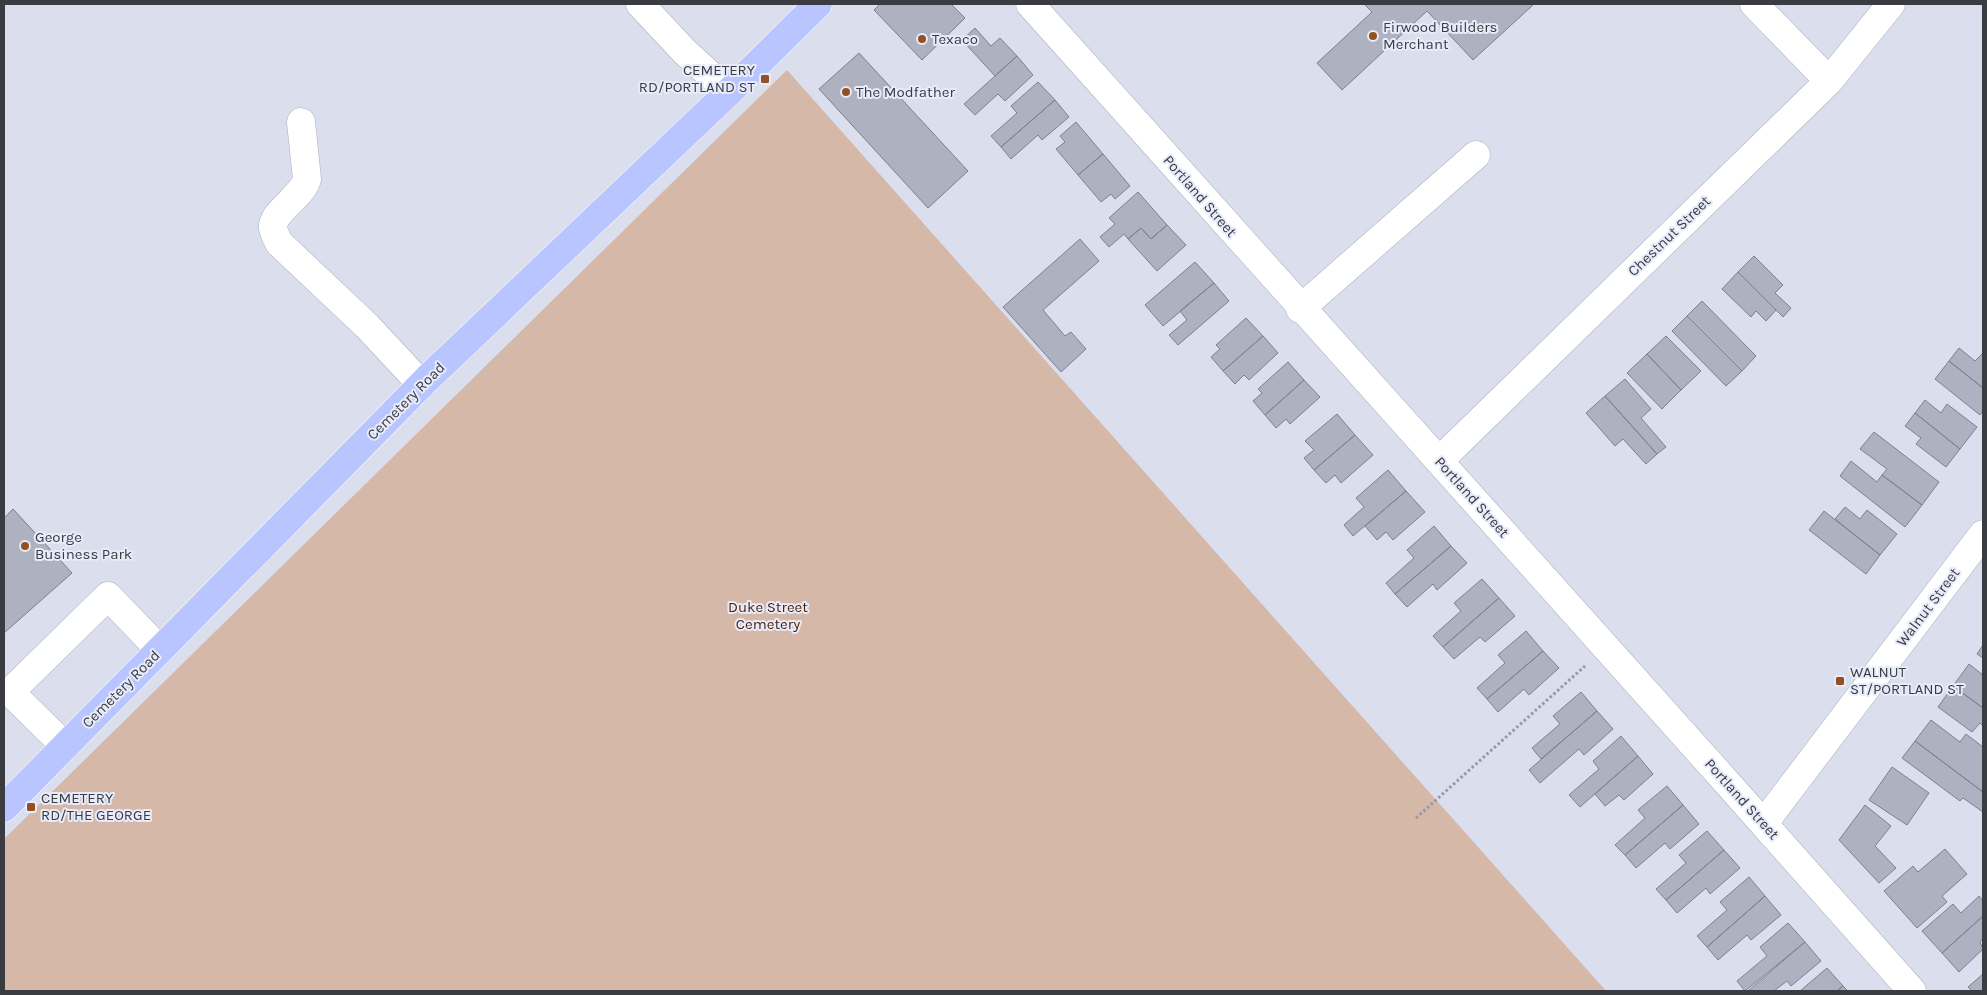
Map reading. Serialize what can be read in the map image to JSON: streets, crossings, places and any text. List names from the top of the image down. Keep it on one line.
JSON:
{"streets":{"main road":["Cemetery Road"],"street":["Portland Street","Chestnut Street","Walnut Street"]},"crossings":[["Portland Street","Chestnut Street"],["Portland Street","Walnut Street"]],"parks":["Duke Street Cemetery"],"places":{"other":["Firwood Builders Merchant","Texaco","The Modfather","George Business Park"],"transit":["CEMETERY RD/PORTLAND ST","WALNUT ST/PORTLAND ST","CEMETERY RD/THE GEORGE"]}}
